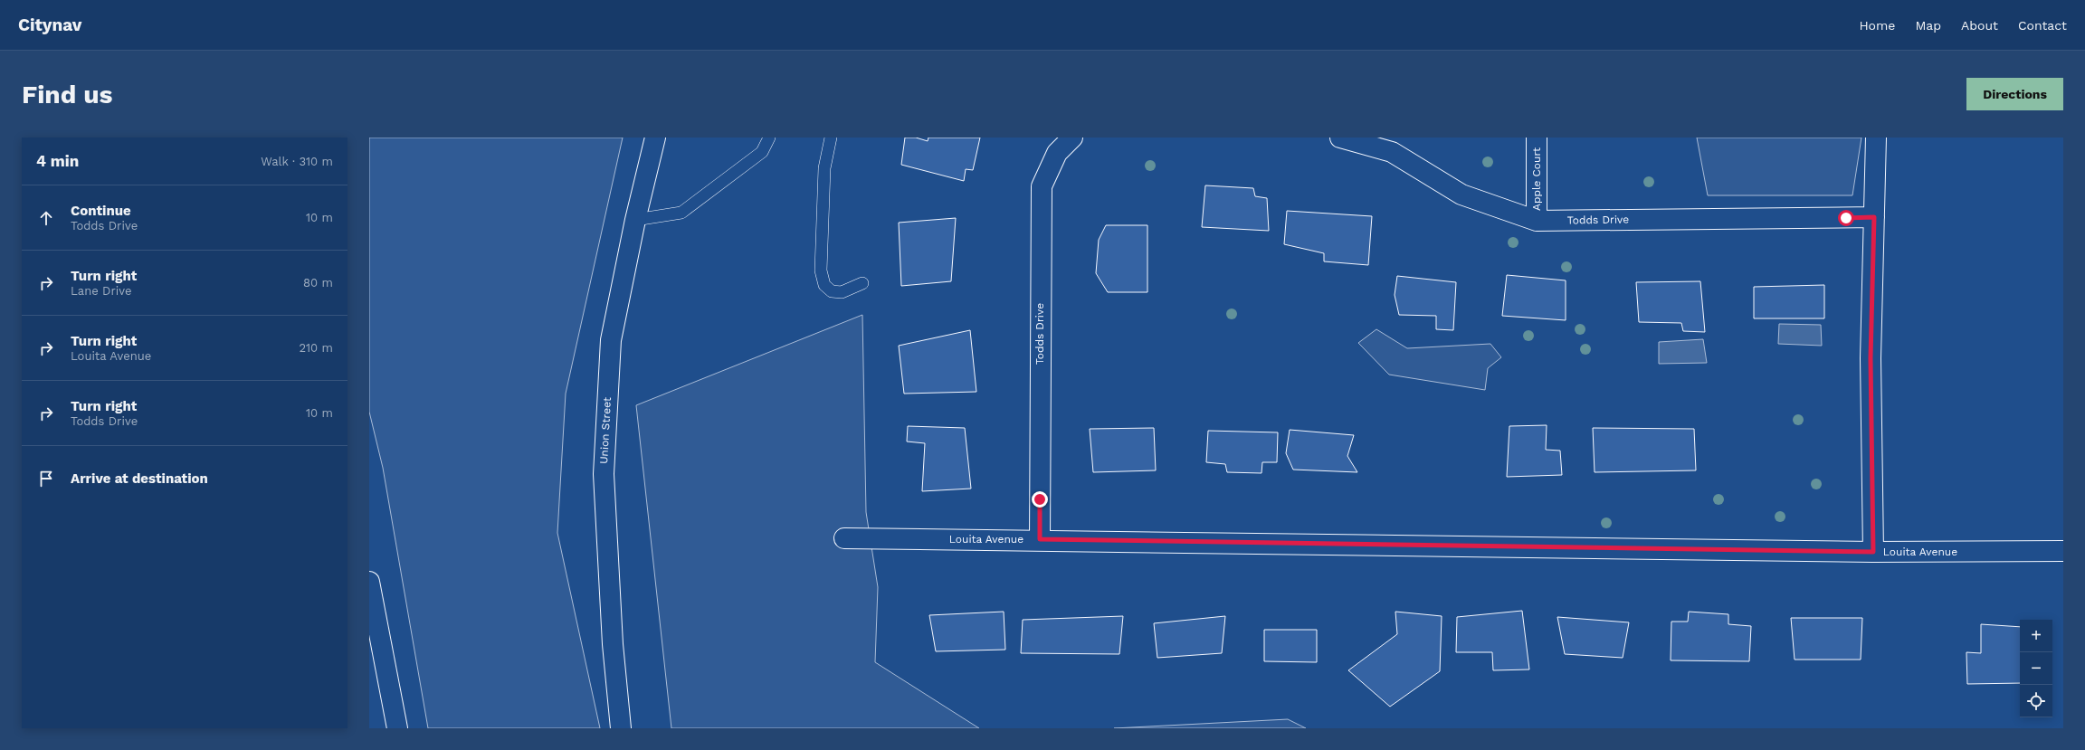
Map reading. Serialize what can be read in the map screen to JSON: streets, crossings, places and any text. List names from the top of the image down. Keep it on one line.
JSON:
{"streets":{"main road":["Apple Court","Todds Drive","Union Street","Louita Avenue"]},"crossings":[["Apple Court","Todds Drive"],["Todds Drive","Louita Avenue"]],"page":{"header":"Citynav","nav":["Home","Map","About","Contact"],"buttons":"Directions","title":"Find us","heading":["4 min","Walk · 310 m"],"list":[["Continue","Todds Drive","10 m"],["Turn right","Lane Drive","80 m"],["Turn right","Louita Avenue","210 m"],["Turn right","Todds Drive","10 m"],"Arrive at destination"],"map_buttons":["+","−"]}}
